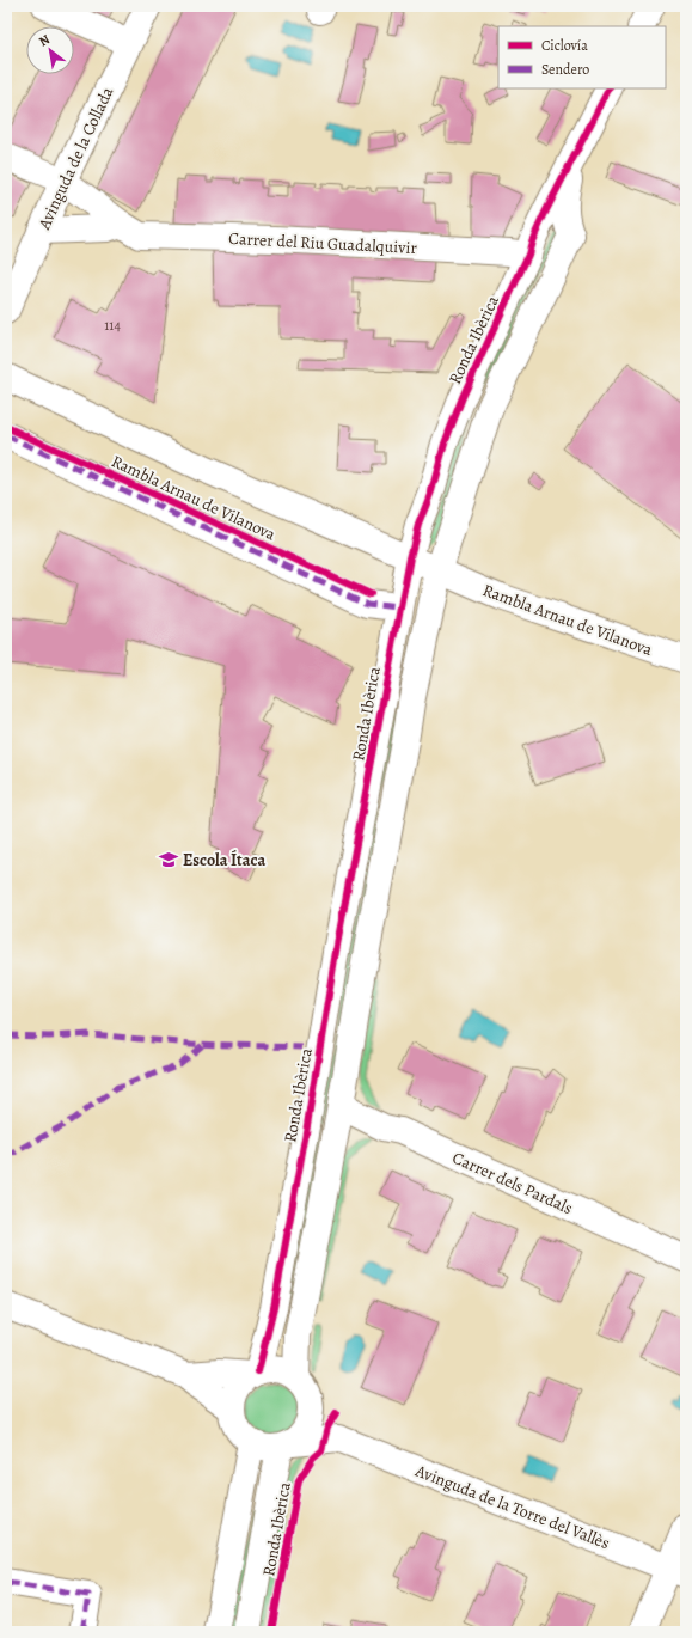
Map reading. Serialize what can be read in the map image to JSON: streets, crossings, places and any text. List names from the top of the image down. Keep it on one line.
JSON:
{"streets":{"street":["Avinguda de la Collada","Carrer del Riu Guadalquivir","Ronda Ibèrica","Rambla Arnau de Vilanova","Carrer dels Pardals","Avinguda de la Torre del Vallès"]},"crossings":[["Avinguda de la Collada","Carrer del Riu Guadalquivir"],["Carrer del Riu Guadalquivir","Ronda Ibèrica"],["Ronda Ibèrica","Rambla Arnau de Vilanova"],["Ronda Ibèrica","Carrer dels Pardals"],["Ronda Ibèrica","Avinguda de la Torre del Vallès"]],"places":{"school or university":["Escola Ítaca"]},"house_numbers":["114"],"legend":["Ciclovía","Sendero"],"north":"top left"}
